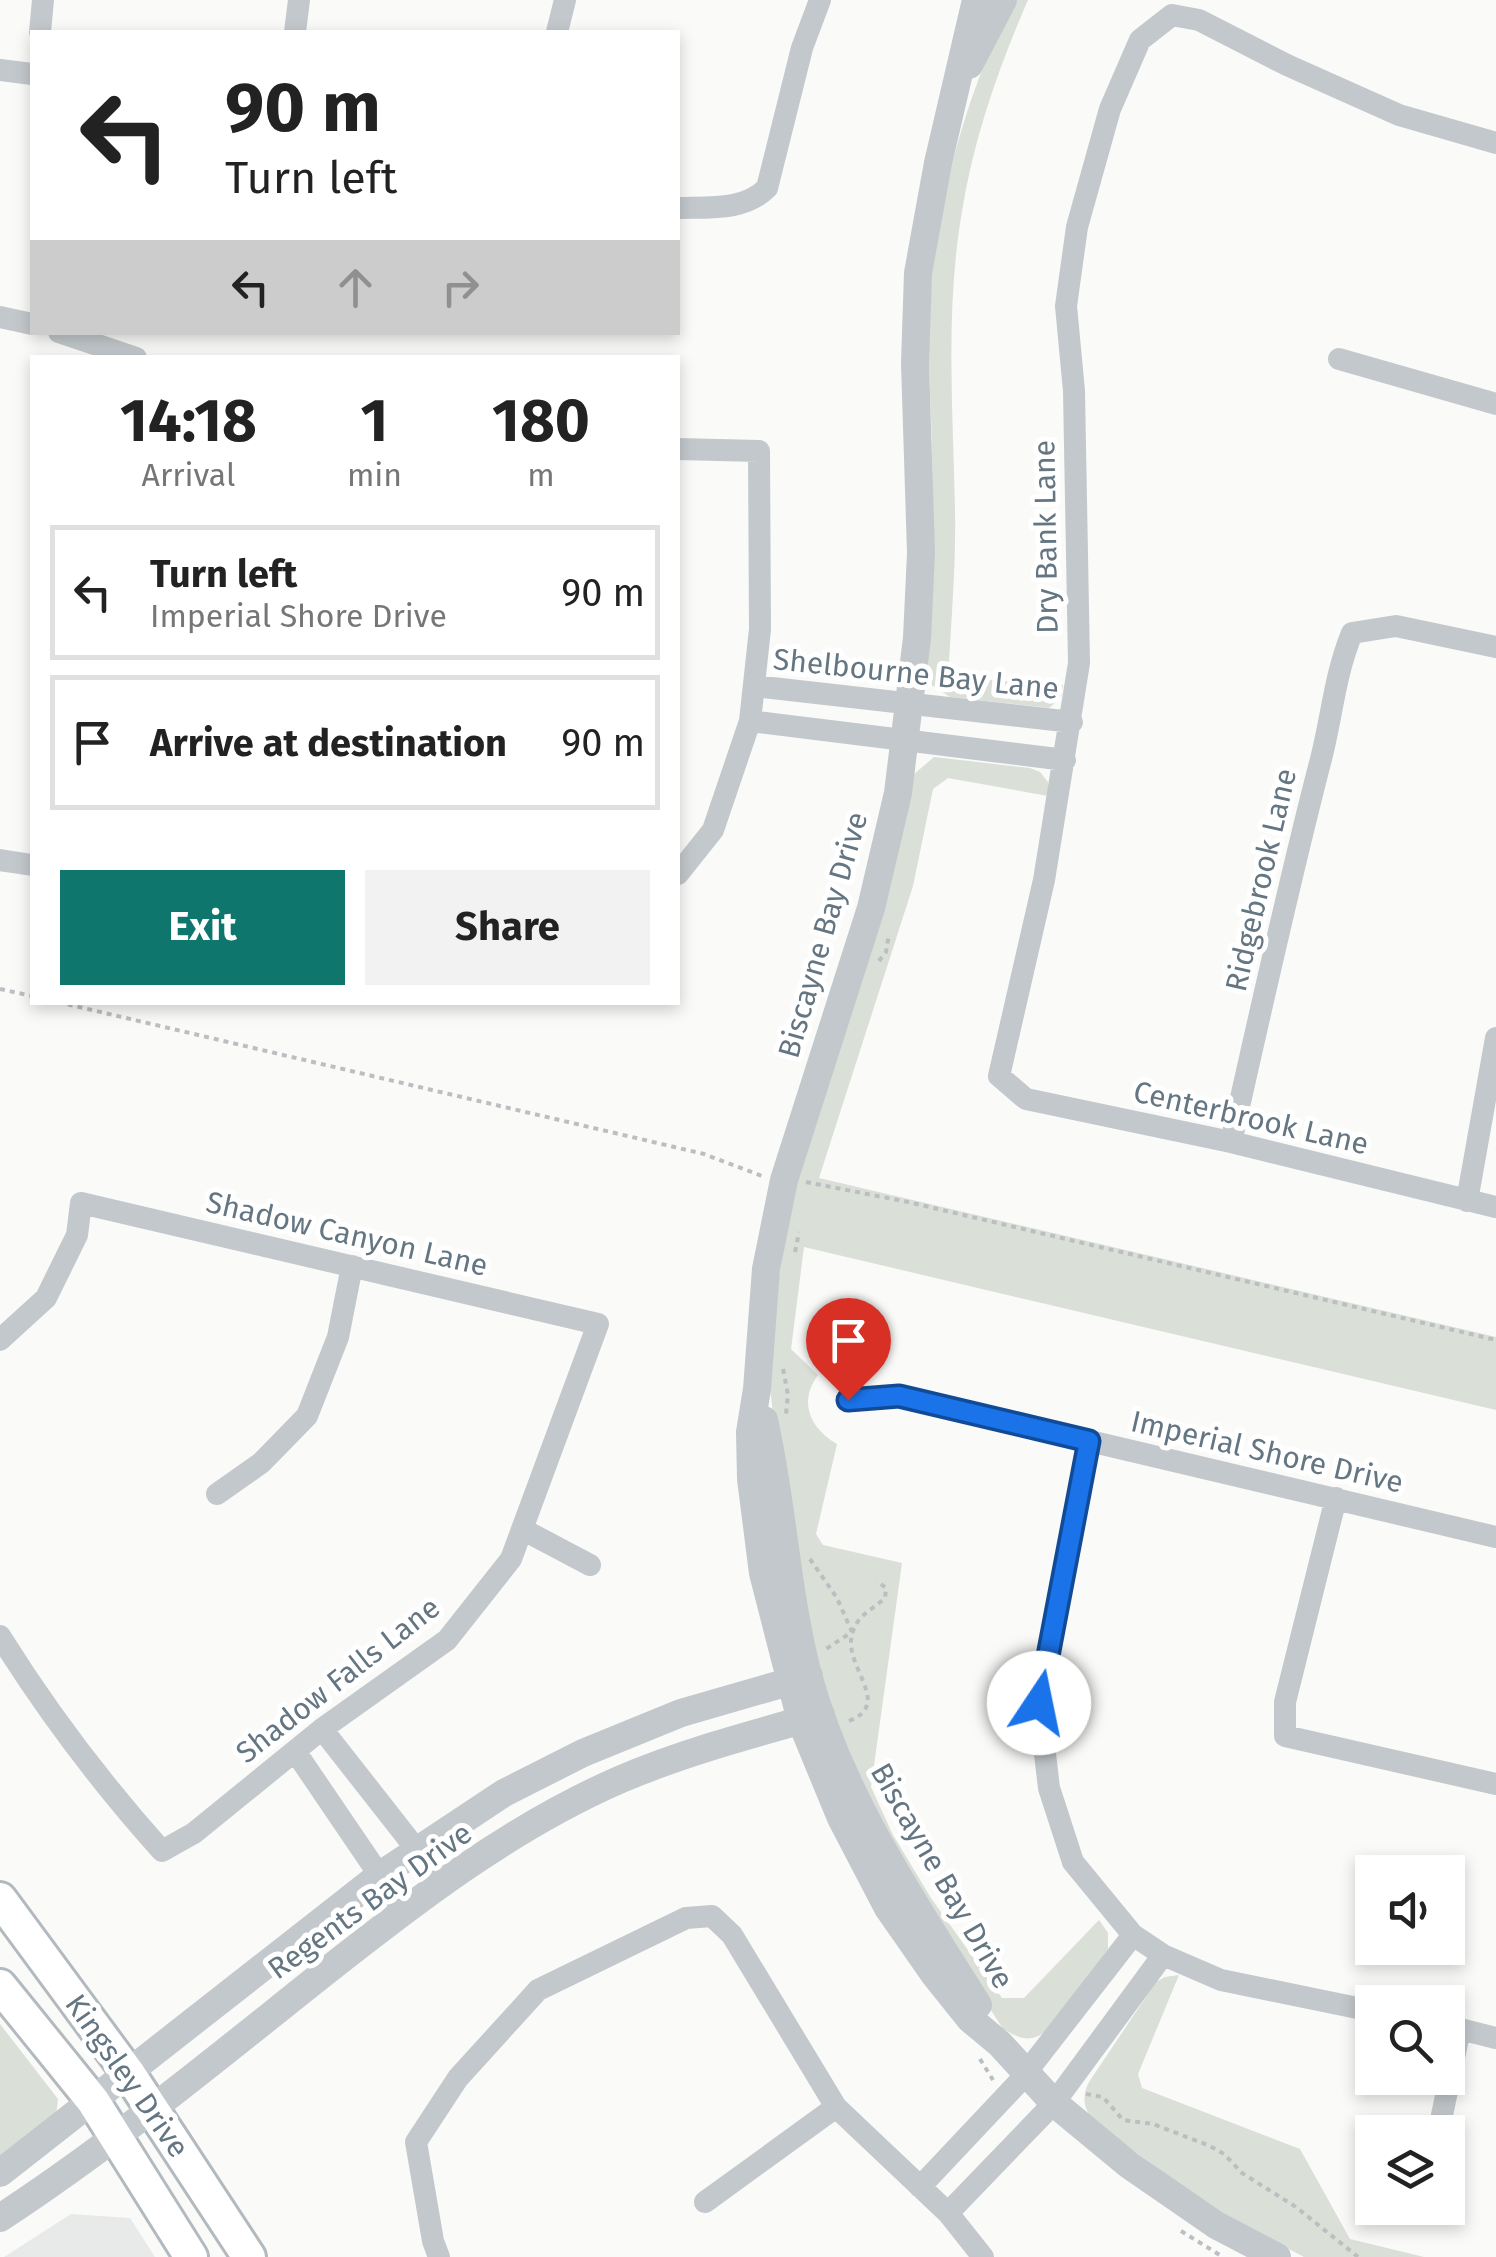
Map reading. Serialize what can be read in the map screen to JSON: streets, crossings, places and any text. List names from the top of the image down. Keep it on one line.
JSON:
{"streets":{"main road":["Kingsley Drive"],"street":["Dry Bank Lane","Shelbourne Bay Lane","Ridgebrook Lane","Biscayne Bay Drive","Centerbrook Lane","Shadow Canyon Lane","Imperial Shore Drive","Shadow Falls Lane","Regents Bay Drive"]},"crossings":[["Dry Bank Lane","Shelbourne Bay Lane"],["Dry Bank Lane","Centerbrook Lane"],["Shelbourne Bay Lane","Biscayne Bay Drive"],["Ridgebrook Lane","Centerbrook Lane"],["Biscayne Bay Drive","Regents Bay Drive"],["Shadow Canyon Lane","Shadow Falls Lane"],["Regents Bay Drive","Kingsley Drive"]],"page":{"turn":["90 m","Turn left"],"eta":["14:18","Arrival","1","min","180","m"],"list":[{"name":"Turn left","note":"Imperial Shore Drive","value":"90 m"},{"name":"Arrive at destination","value":"90 m"}],"buttons":["Exit","Share"]}}
